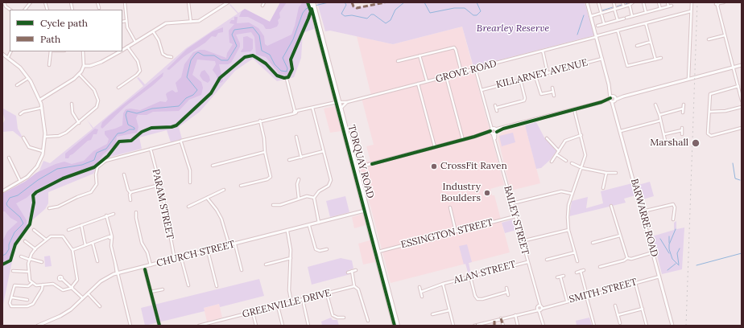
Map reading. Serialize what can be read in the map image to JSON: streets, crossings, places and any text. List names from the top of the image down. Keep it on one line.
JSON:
{"streets":{"main road":["TORQUAY ROAD"],"street":["GROVE ROAD","KILLARNEY AVENUE","PARAM STREET","BARWARRE ROAD","BAILEY STREET","ESSINGTON STREET","CHURCH STREET","ALAN STREET","SMITH STREET","GREENVILLE DRIVE"]},"crossings":[["GROVE ROAD","TORQUAY ROAD"],["GROVE ROAD","PARAM STREET"],["GROVE ROAD","BARWARRE ROAD"],["GROVE ROAD","BAILEY STREET"],["KILLARNEY AVENUE","BARWARRE ROAD"],["KILLARNEY AVENUE","BAILEY STREET"],["TORQUAY ROAD","ESSINGTON STREET"],["TORQUAY ROAD","CHURCH STREET"],["PARAM STREET","CHURCH STREET"],["BARWARRE ROAD","SMITH STREET"],["BAILEY STREET","ESSINGTON STREET"],["BAILEY STREET","ALAN STREET"],["BAILEY STREET","SMITH STREET"]],"parks":["Brearley Reserve"],"places":["Marshall","CrossFit Raven","Industry Boulders"],"legend":["Cycle path","Path"]}
